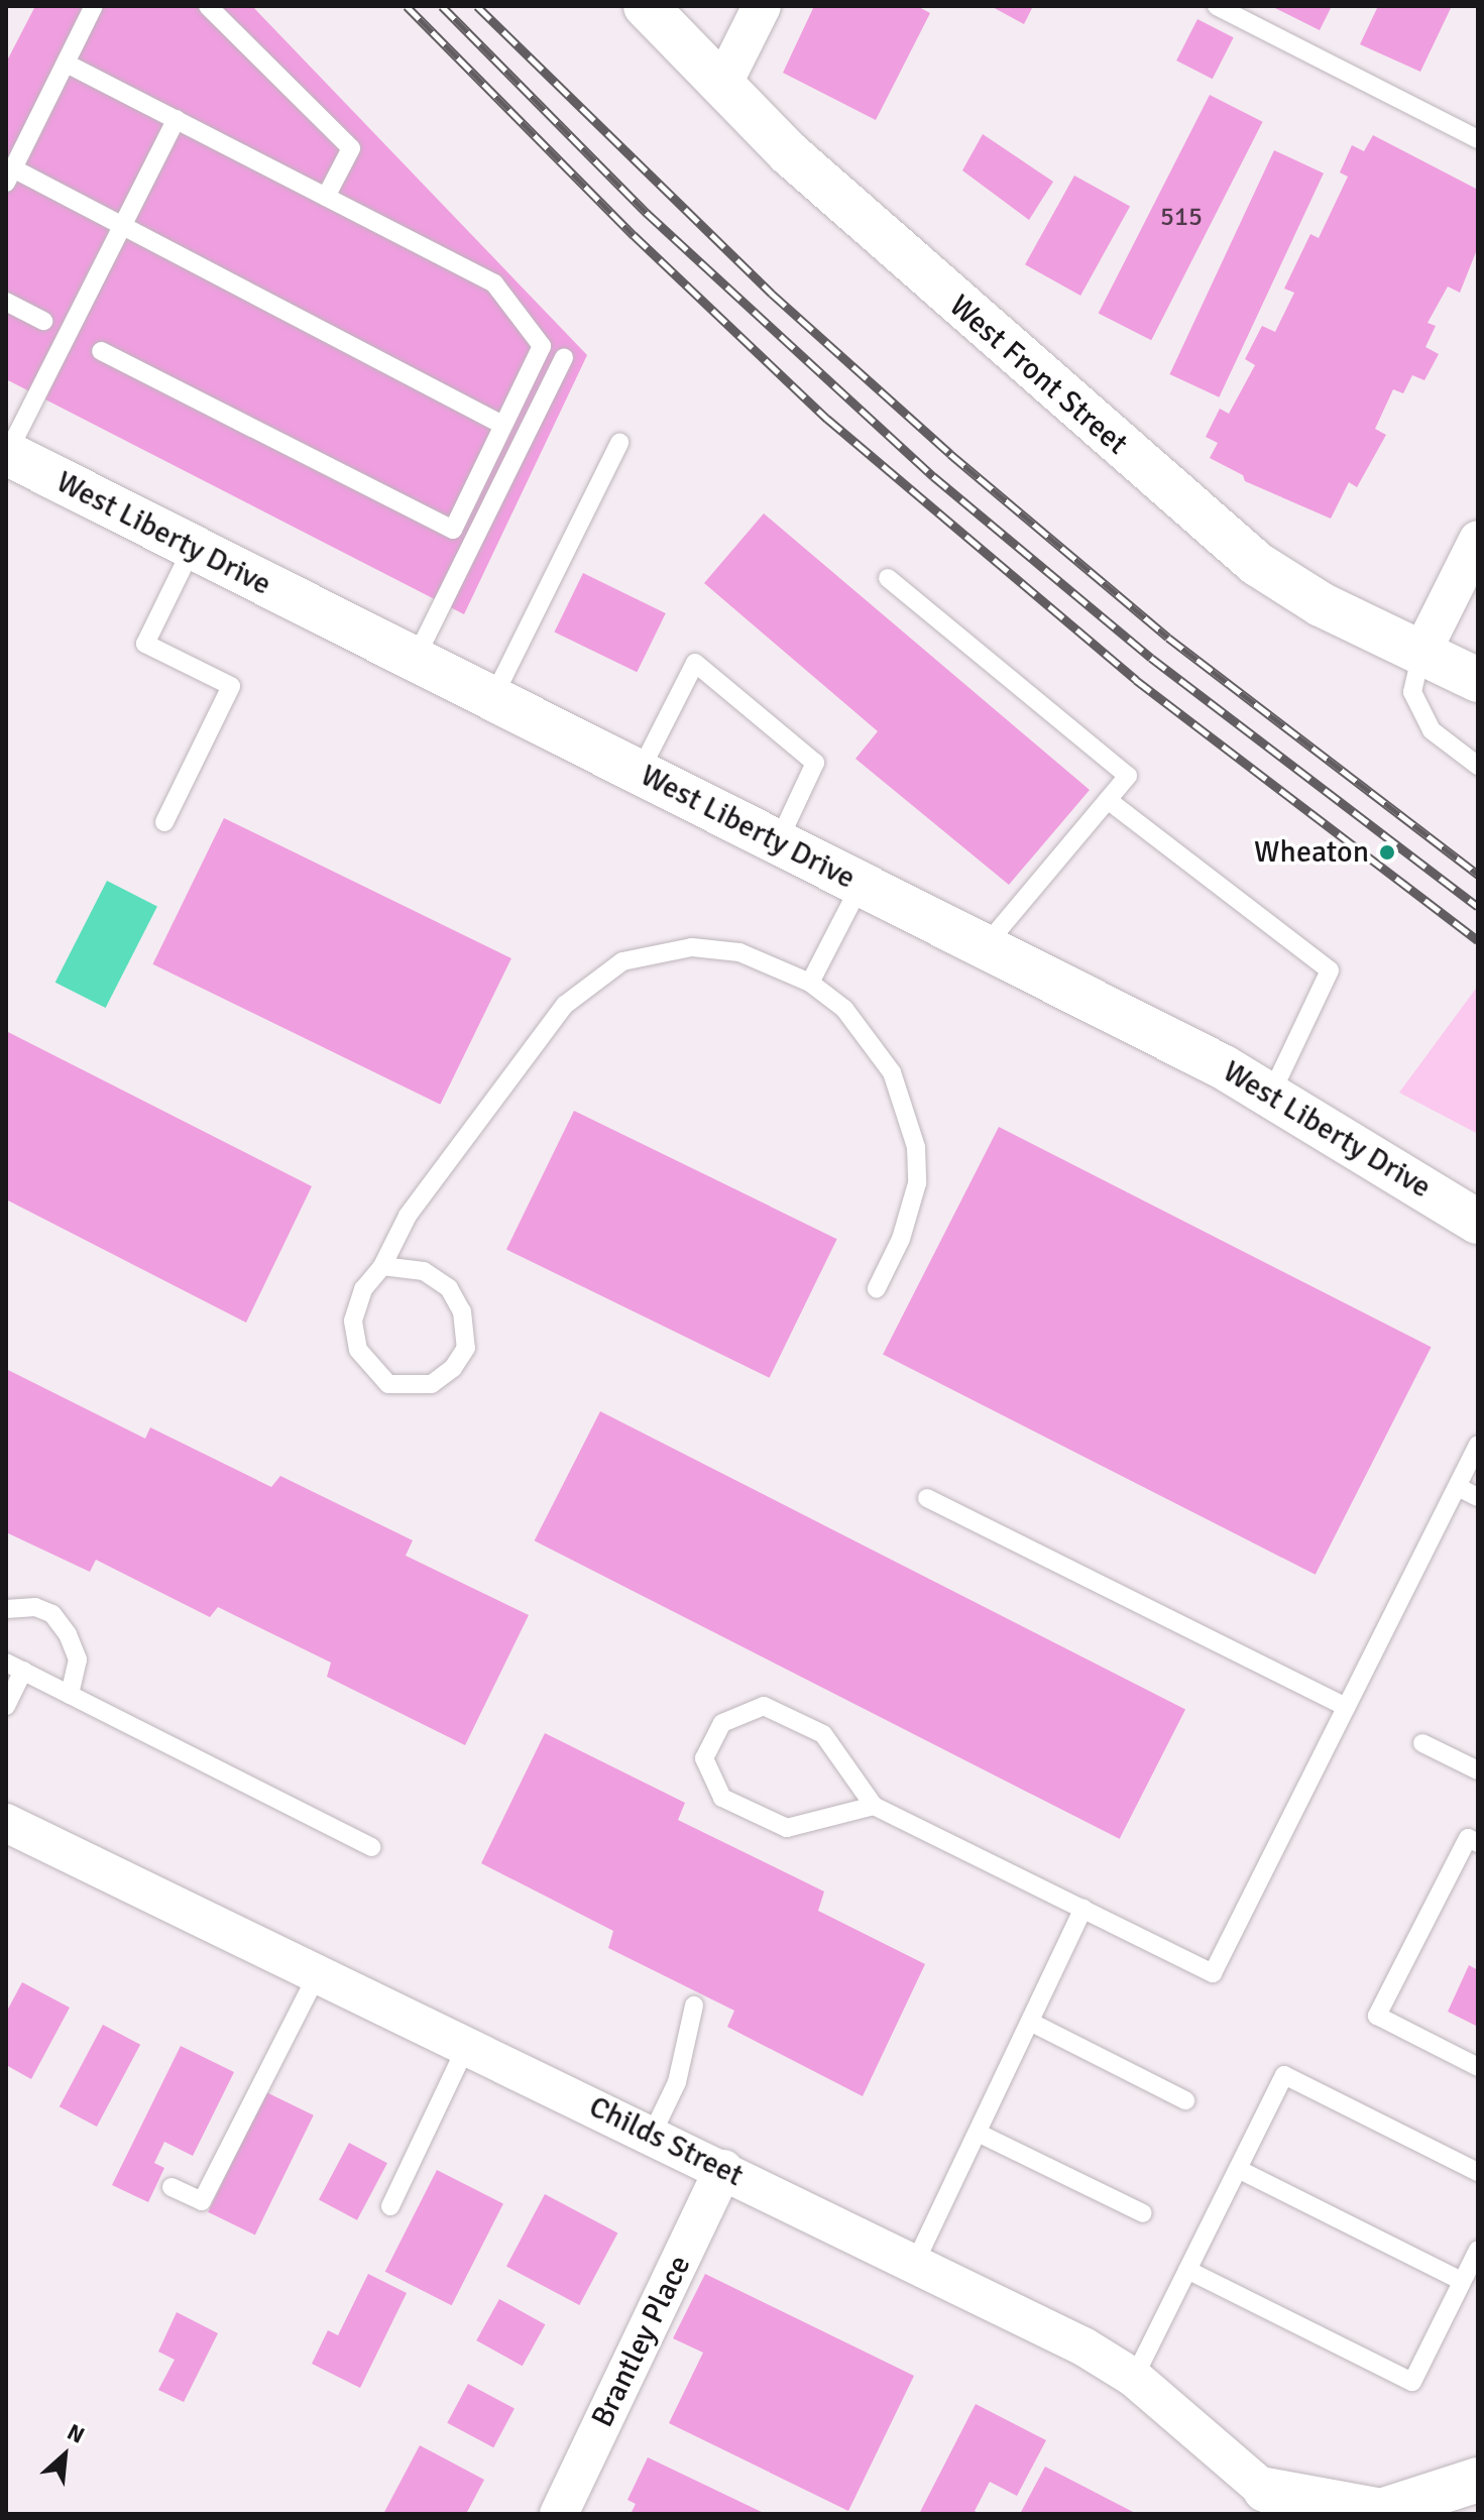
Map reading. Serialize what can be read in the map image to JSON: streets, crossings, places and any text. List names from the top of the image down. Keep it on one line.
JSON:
{"streets":{"street":["West Front Street","West Liberty Drive","Childs Street","Brantley Place"]},"crossings":[["Childs Street","Brantley Place"]],"places":["Wheaton"],"house_numbers":["515"],"north":"top right"}
